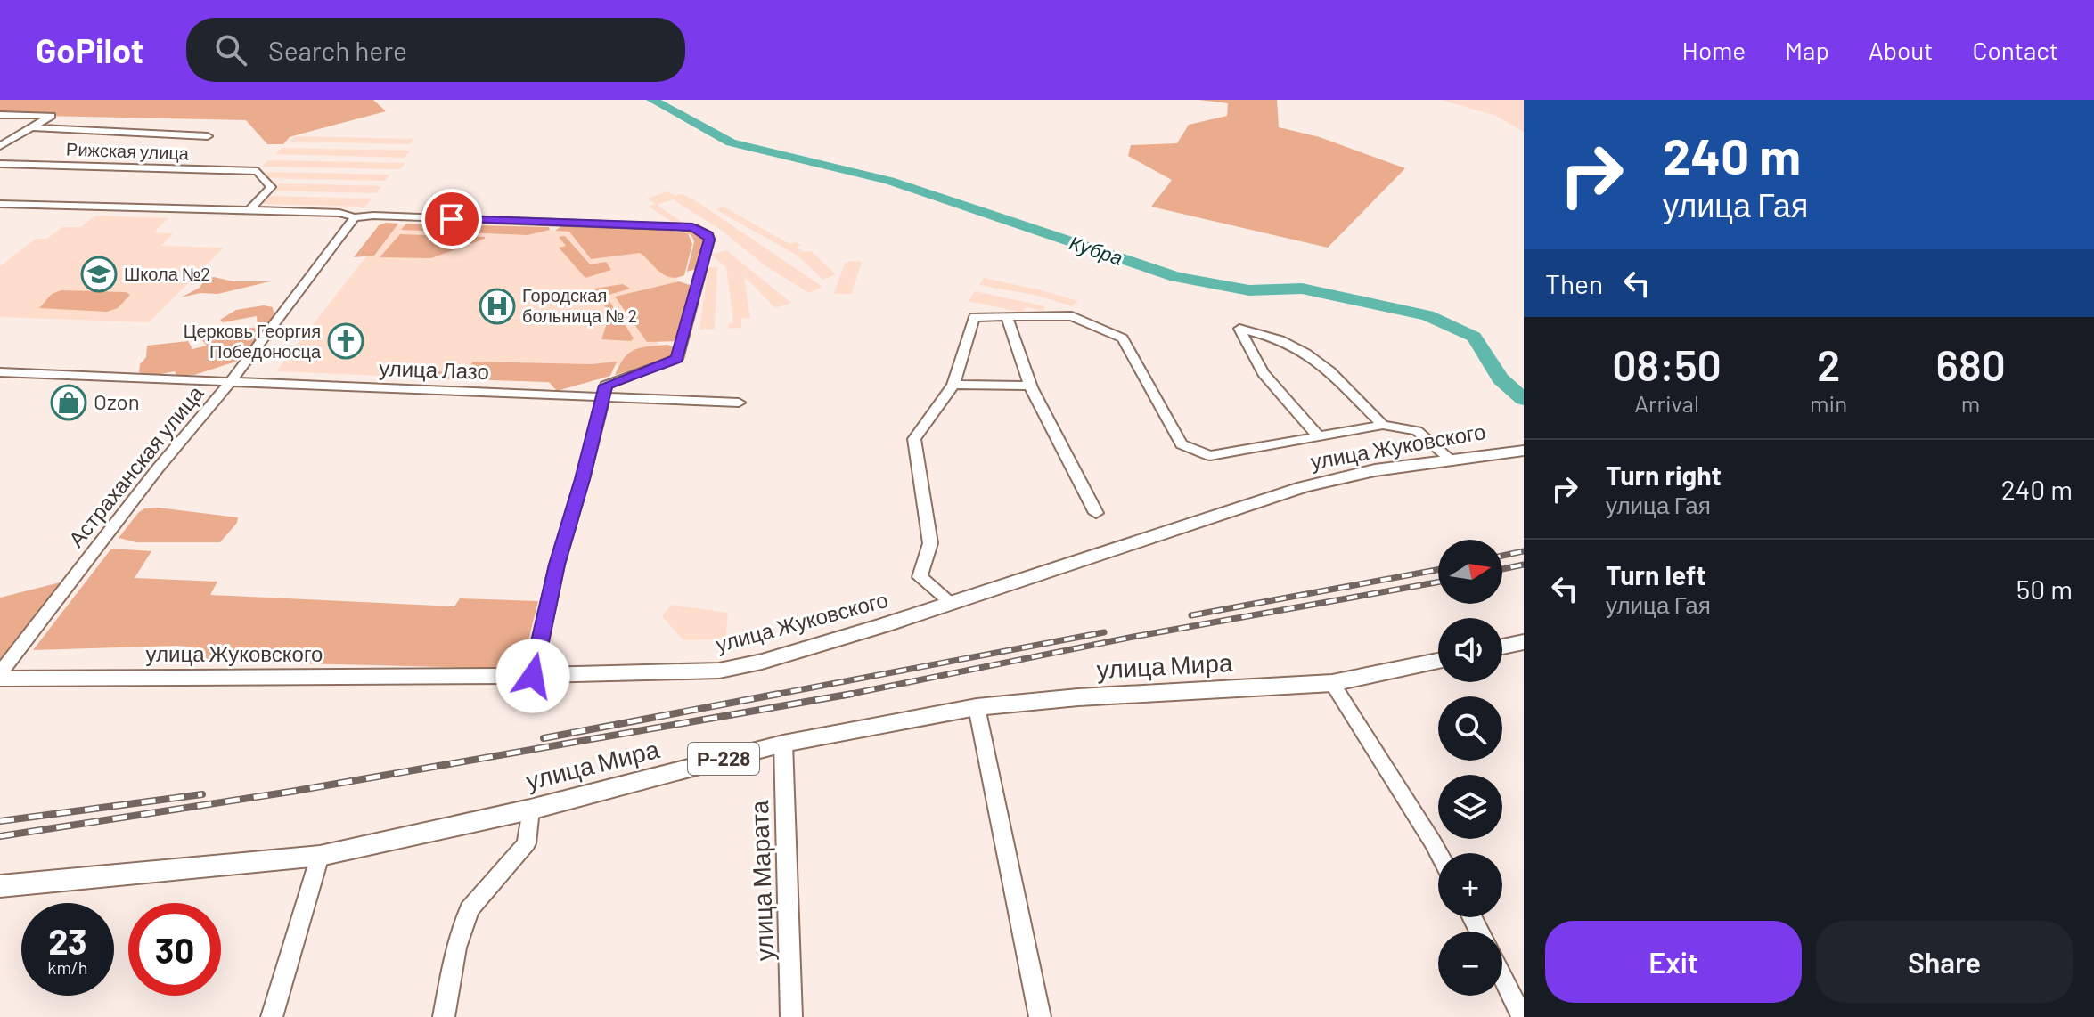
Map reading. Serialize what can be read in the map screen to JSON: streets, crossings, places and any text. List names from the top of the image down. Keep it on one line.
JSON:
{"streets":{"main road":["улица Жуковского","улица Мира","Р-228"],"street":["Рижская улица","улица Лазо","Астраханская улица","улица Марата"]},"crossings":[["улица Лазо","Астраханская улица"],["улица Жуковского","Астраханская улица"],["улица Мира","улица Марата"]],"water":["Кубра"],"places":{"school or university":["Школа №2"],"hospital":["Городская больница № 2"],"church":["Церковь Георгия Победоносца"],"shop":["Ozon"]},"north":"right","page":{"header":"GoPilot","search":"Search here","nav":["Home","Map","About","Contact"],"turn":["240 m","улица Гая"],"then":"Then","eta":["08:50","Arrival","2","min","680","m"],"list":[{"name":"Turn right","note":"улица Гая","value":"240 m"},{"name":"Turn left","note":"улица Гая","value":"50 m"}],"map_buttons":["+","−"],"speed":"23 km/h","limit":"30","buttons":["Exit","Share"]}}
